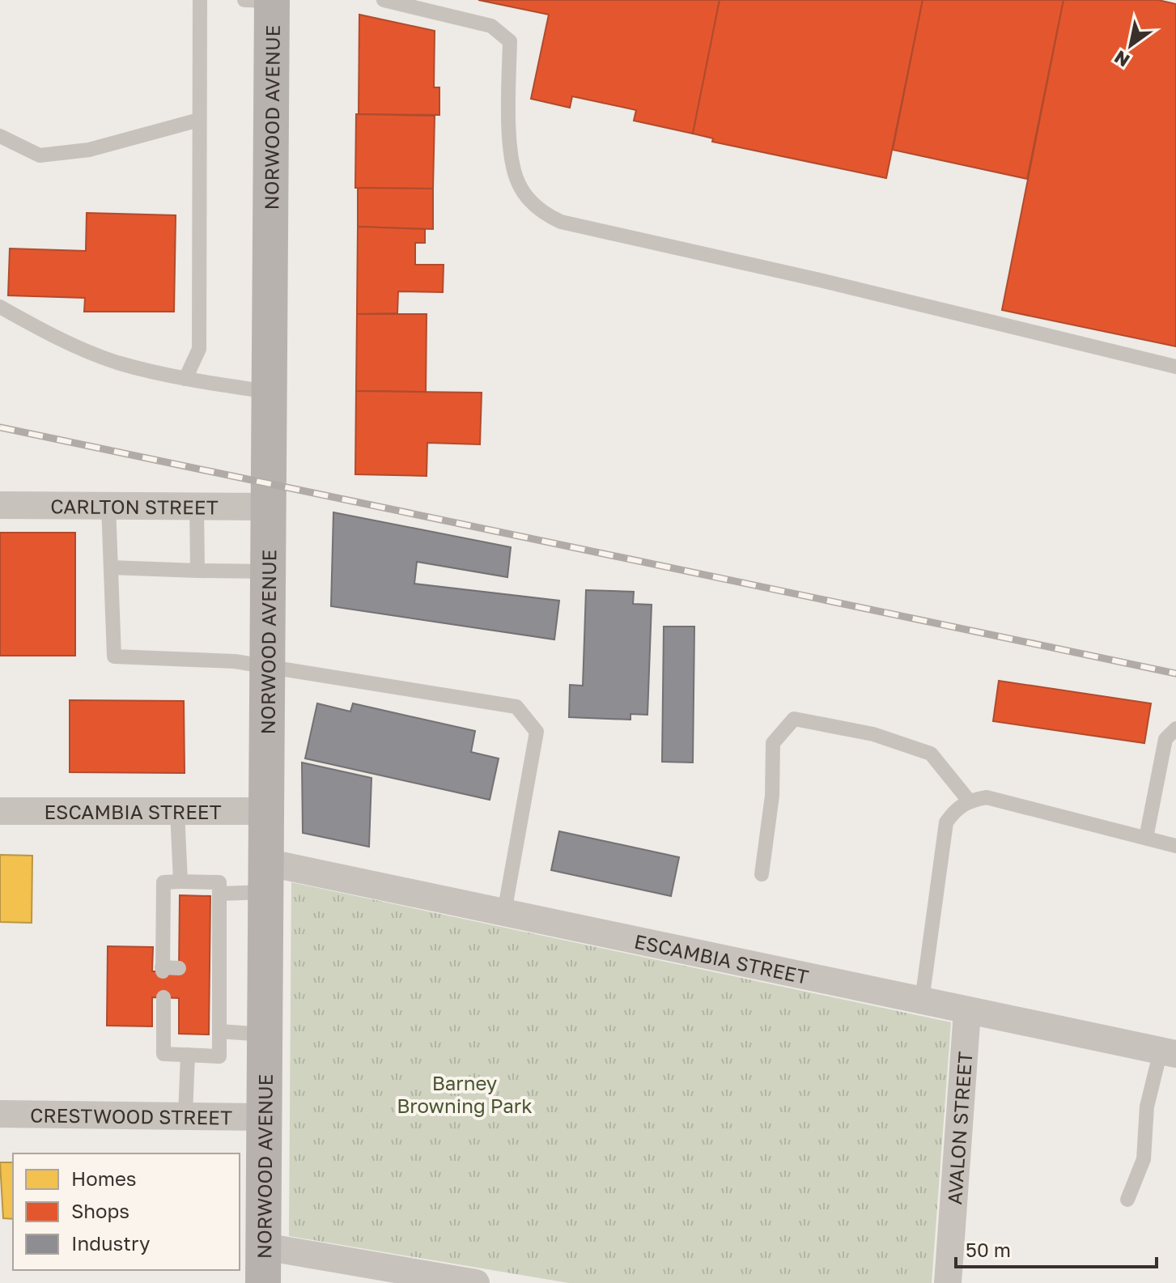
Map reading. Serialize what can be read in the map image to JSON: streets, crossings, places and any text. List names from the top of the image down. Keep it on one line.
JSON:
{"streets":{"main road":["NORWOOD AVENUE"],"street":["CARLTON STREET","ESCAMBIA STREET","CRESTWOOD STREET","AVALON STREET"]},"crossings":[["NORWOOD AVENUE","CARLTON STREET"],["NORWOOD AVENUE","ESCAMBIA STREET"],["NORWOOD AVENUE","CRESTWOOD STREET"],["ESCAMBIA STREET","AVALON STREET"]],"parks":["Barney Browning Park"],"legend":["Homes","Shops","Industry"],"scale_bar":"50 m","north":"bottom left"}
